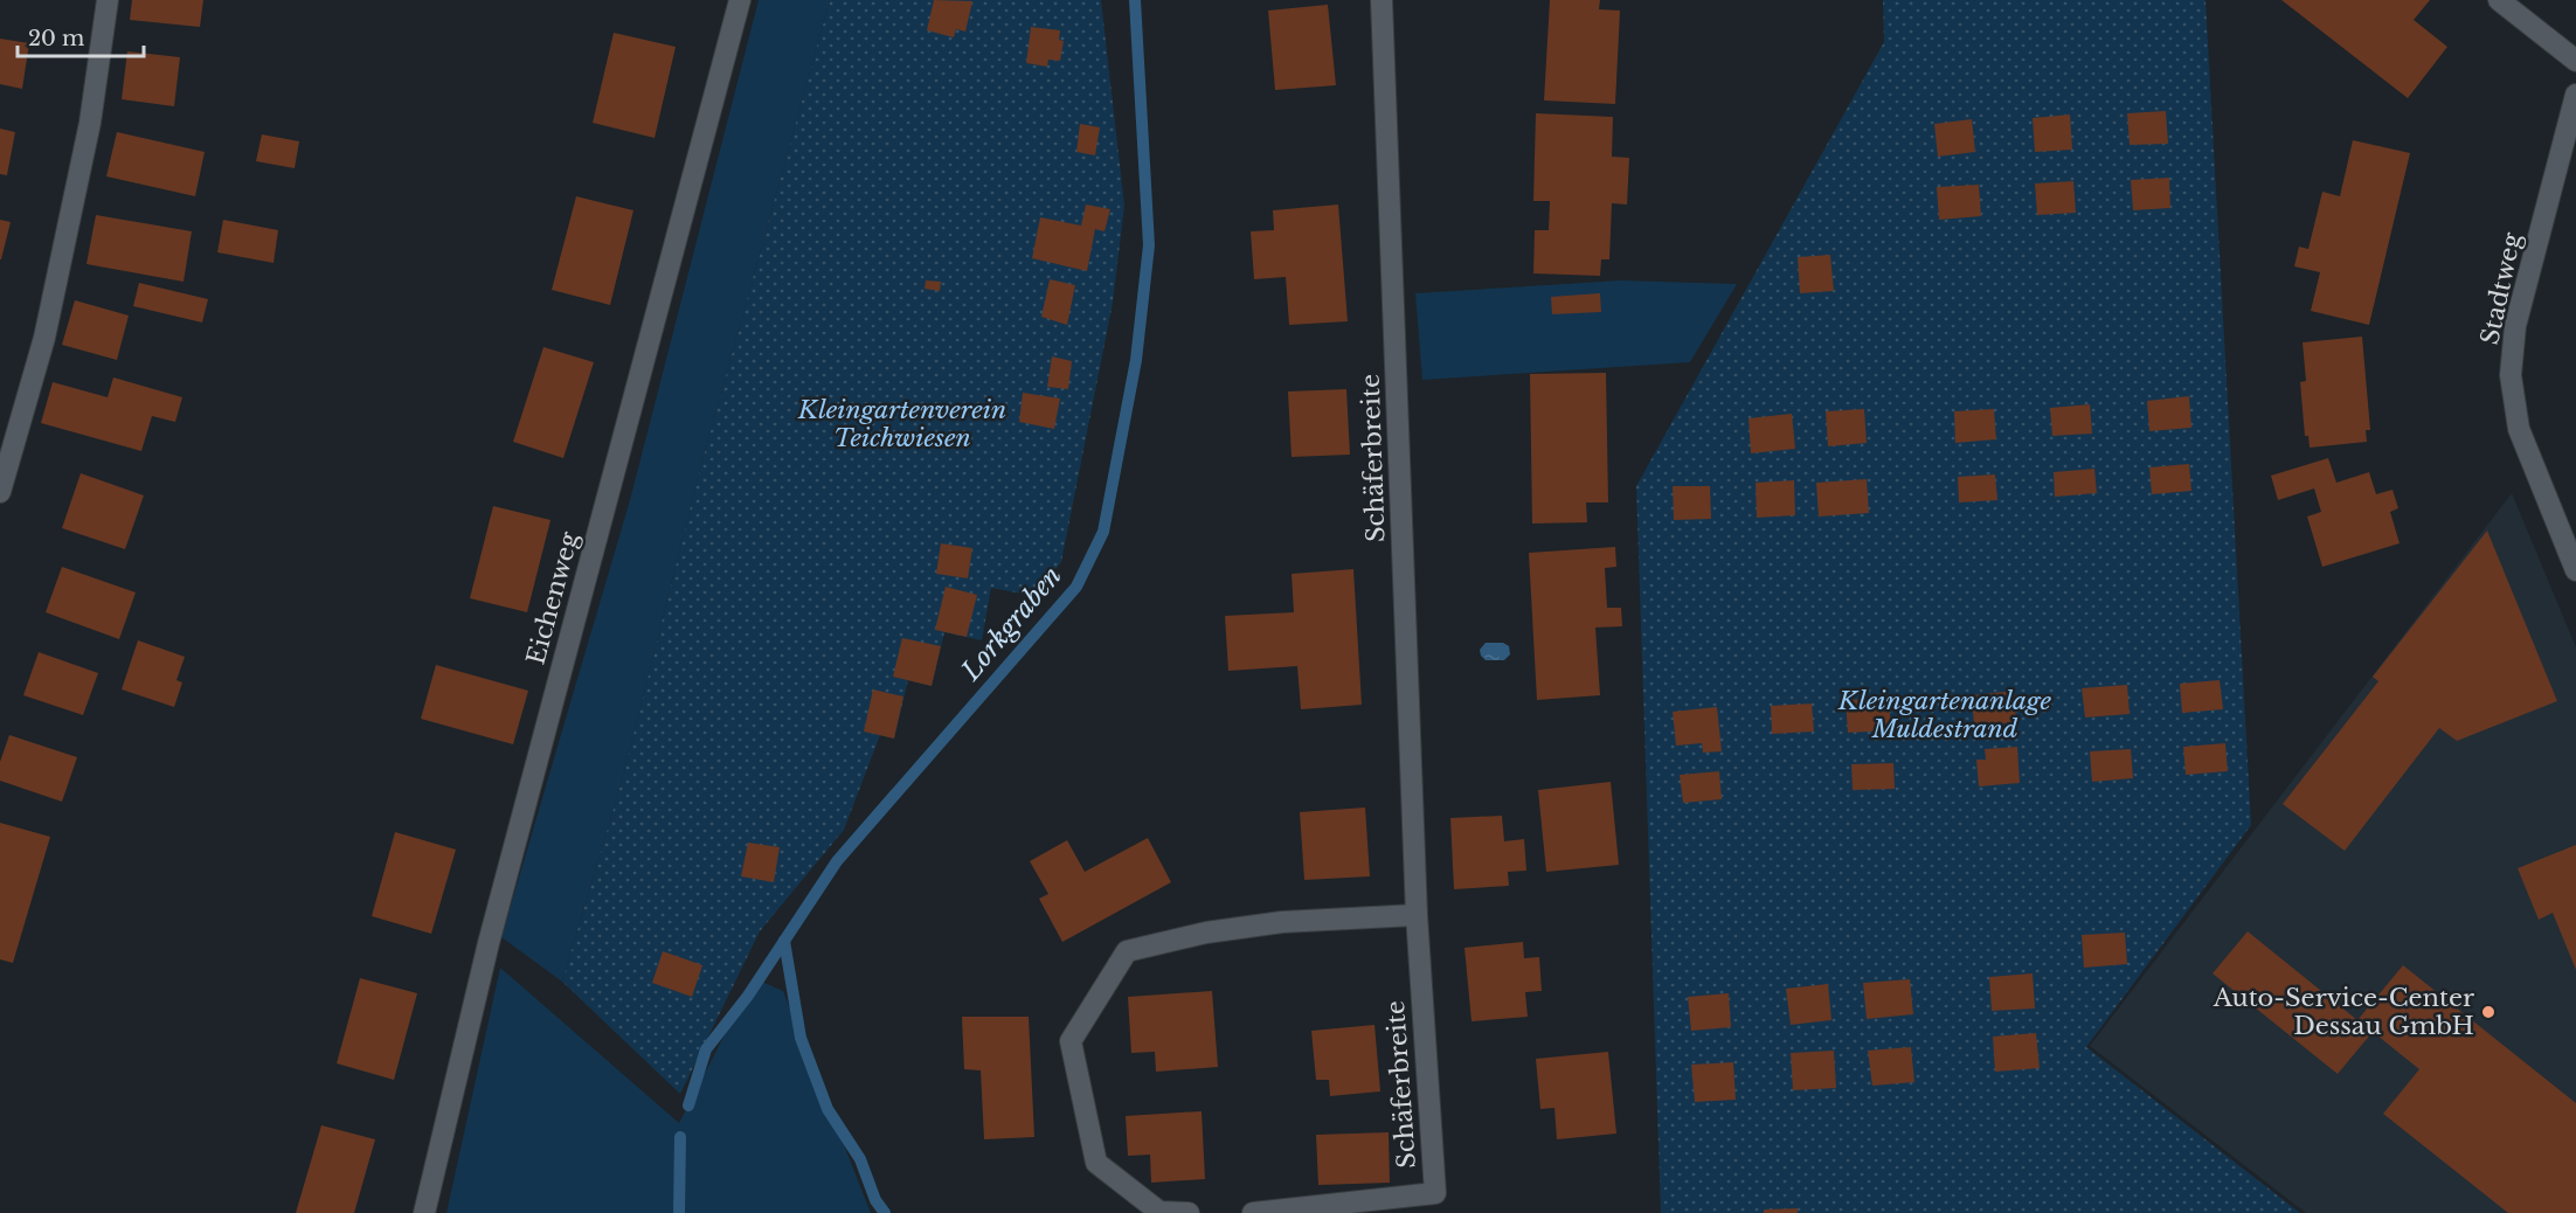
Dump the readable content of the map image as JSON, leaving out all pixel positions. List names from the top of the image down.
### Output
{
  "streets": {
    "street": ["Stadtweg", "Schäferbreite", "Eichenweg"]
  },
  "water": ["Lorkgraben"],
  "parks": ["Kleingartenverein Teichwiesen", "Kleingartenanlage Muldestrand"],
  "places": ["Auto-Service-Center Dessau GmbH"],
  "scale_bar": "20 m"
}
